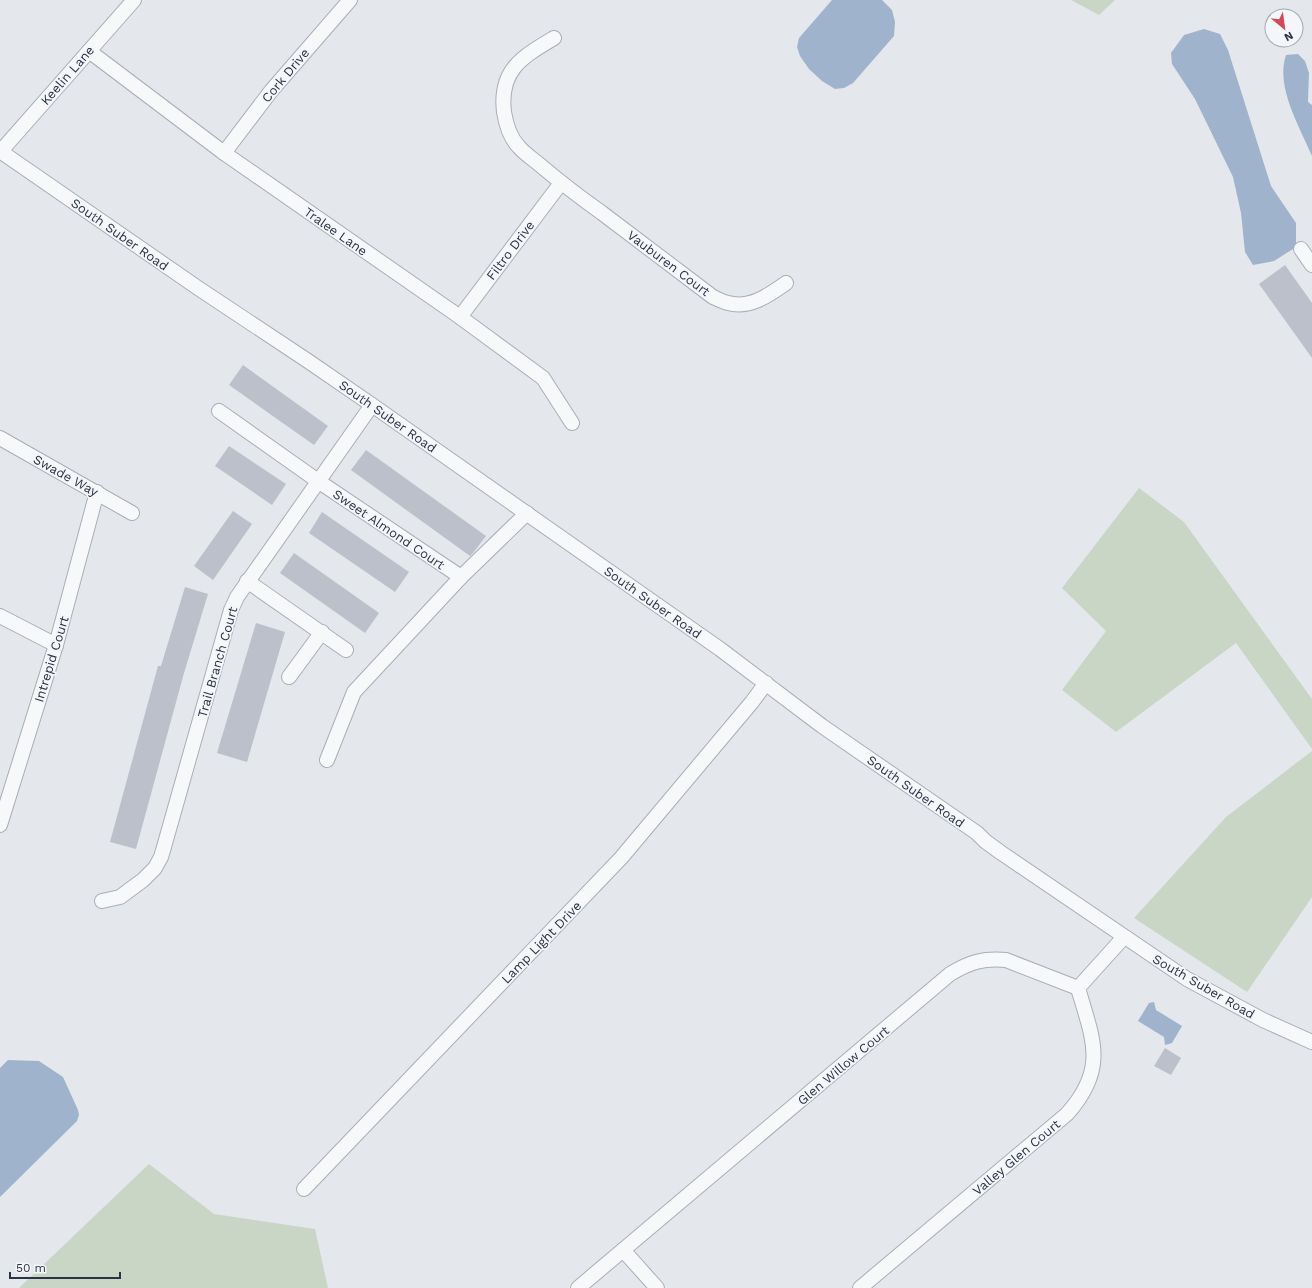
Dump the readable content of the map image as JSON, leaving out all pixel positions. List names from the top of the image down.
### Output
{
  "streets": {
    "street": [
      "Keelin Lane",
      "Cork Drive",
      "Tralee Lane",
      "South Suber Road",
      "Filtro Drive",
      "Vauburen Court",
      "Swade Way",
      "Sweet Almond Court",
      "Intrepid Court",
      "Trail Branch Court",
      "Lamp Light Drive",
      "Glen Willow Court",
      "Valley Glen Court"
    ]
  },
  "crossings": [
    ["Keelin Lane", "Tralee Lane"],
    ["Keelin Lane", "South Suber Road"],
    ["Cork Drive", "Tralee Lane"],
    ["Tralee Lane", "Filtro Drive"],
    ["South Suber Road", "Trail Branch Court"],
    ["South Suber Road", "Lamp Light Drive"],
    ["Filtro Drive", "Vauburen Court"],
    ["Swade Way", "Intrepid Court"],
    ["Sweet Almond Court", "Trail Branch Court"],
    ["Glen Willow Court", "Valley Glen Court"]
  ],
  "scale_bar": "50 m",
  "north": "bottom right"
}
